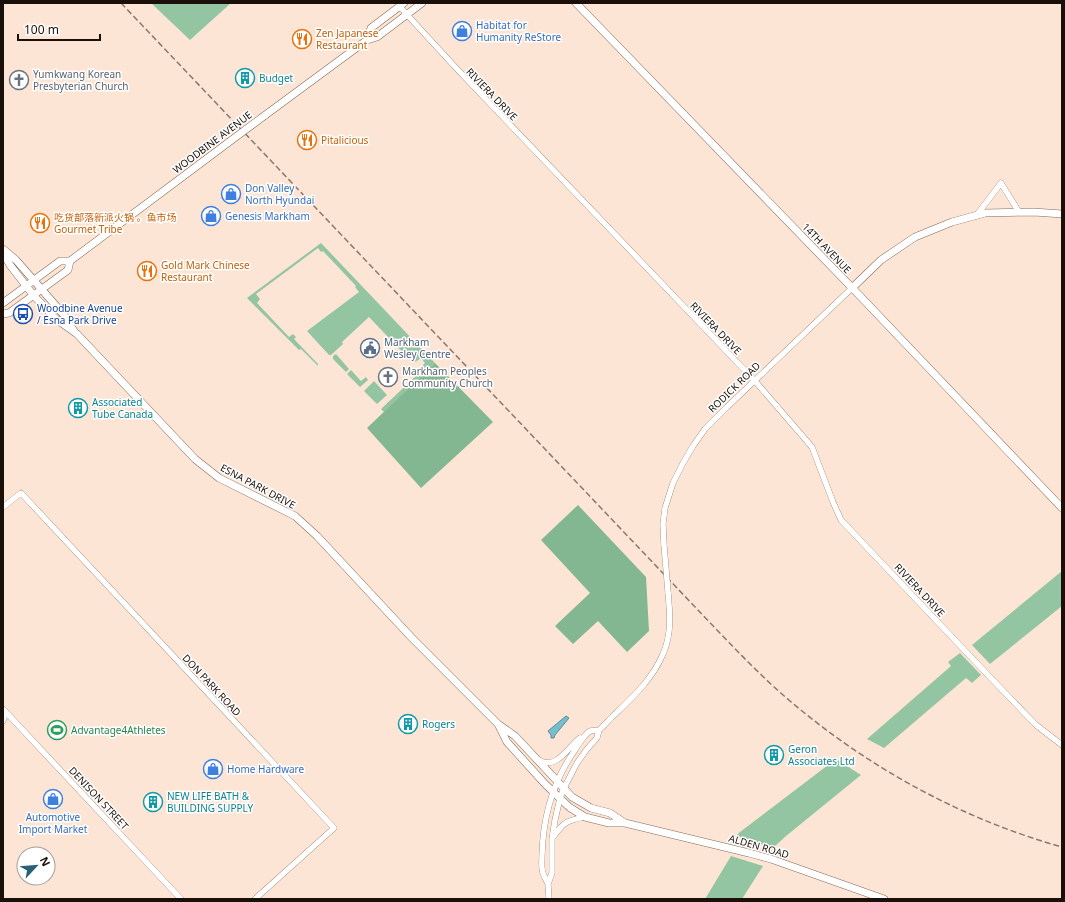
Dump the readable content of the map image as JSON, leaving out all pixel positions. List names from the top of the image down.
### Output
{
  "streets": {
    "main road": [
      "WOODBINE AVENUE",
      "14TH AVENUE",
      "RODICK ROAD",
      "ESNA PARK DRIVE",
      "ALDEN ROAD"
    ],
    "street": ["RIVIERA DRIVE", "DON PARK ROAD", "DENISON STREET"]
  },
  "crossings": [
    ["RIVIERA DRIVE", "WOODBINE AVENUE"],
    ["RIVIERA DRIVE", "RODICK ROAD"],
    ["WOODBINE AVENUE", "ESNA PARK DRIVE"],
    ["14TH AVENUE", "RODICK ROAD"],
    ["RODICK ROAD", "ESNA PARK DRIVE"],
    ["RODICK ROAD", "ALDEN ROAD"],
    ["ESNA PARK DRIVE", "ALDEN ROAD"]
  ],
  "places": {
    "shop": [
      "Habitat for Humanity ReStore",
      "Don Valley North Hyundai",
      "Genesis Markham",
      "Home Hardware",
      "Automotive Import Market"
    ],
    "restaurant": [
      "Zen Japanese Restaurant",
      "Pitalicious",
      "吃货部落新派火锅 。鱼市场 Gourmet Tribe",
      "Gold Mark Chinese Restaurant"
    ],
    "building": [
      "Budget",
      "Associated Tube Canada",
      "Rogers",
      "Geron Associates Ltd",
      "NEW LIFE BATH & BUILDING SUPPLY"
    ],
    "church": ["Yumkwang Korean Presbyterian Church", "Markham Peoples Community Church"],
    "bus stop": ["Woodbine Avenue / Esna Park Drive"],
    "public building": ["Markham Wesley Centre"],
    "sports": ["Advantage4Athletes"]
  },
  "scale_bar": "100 m",
  "north": "top right"
}
